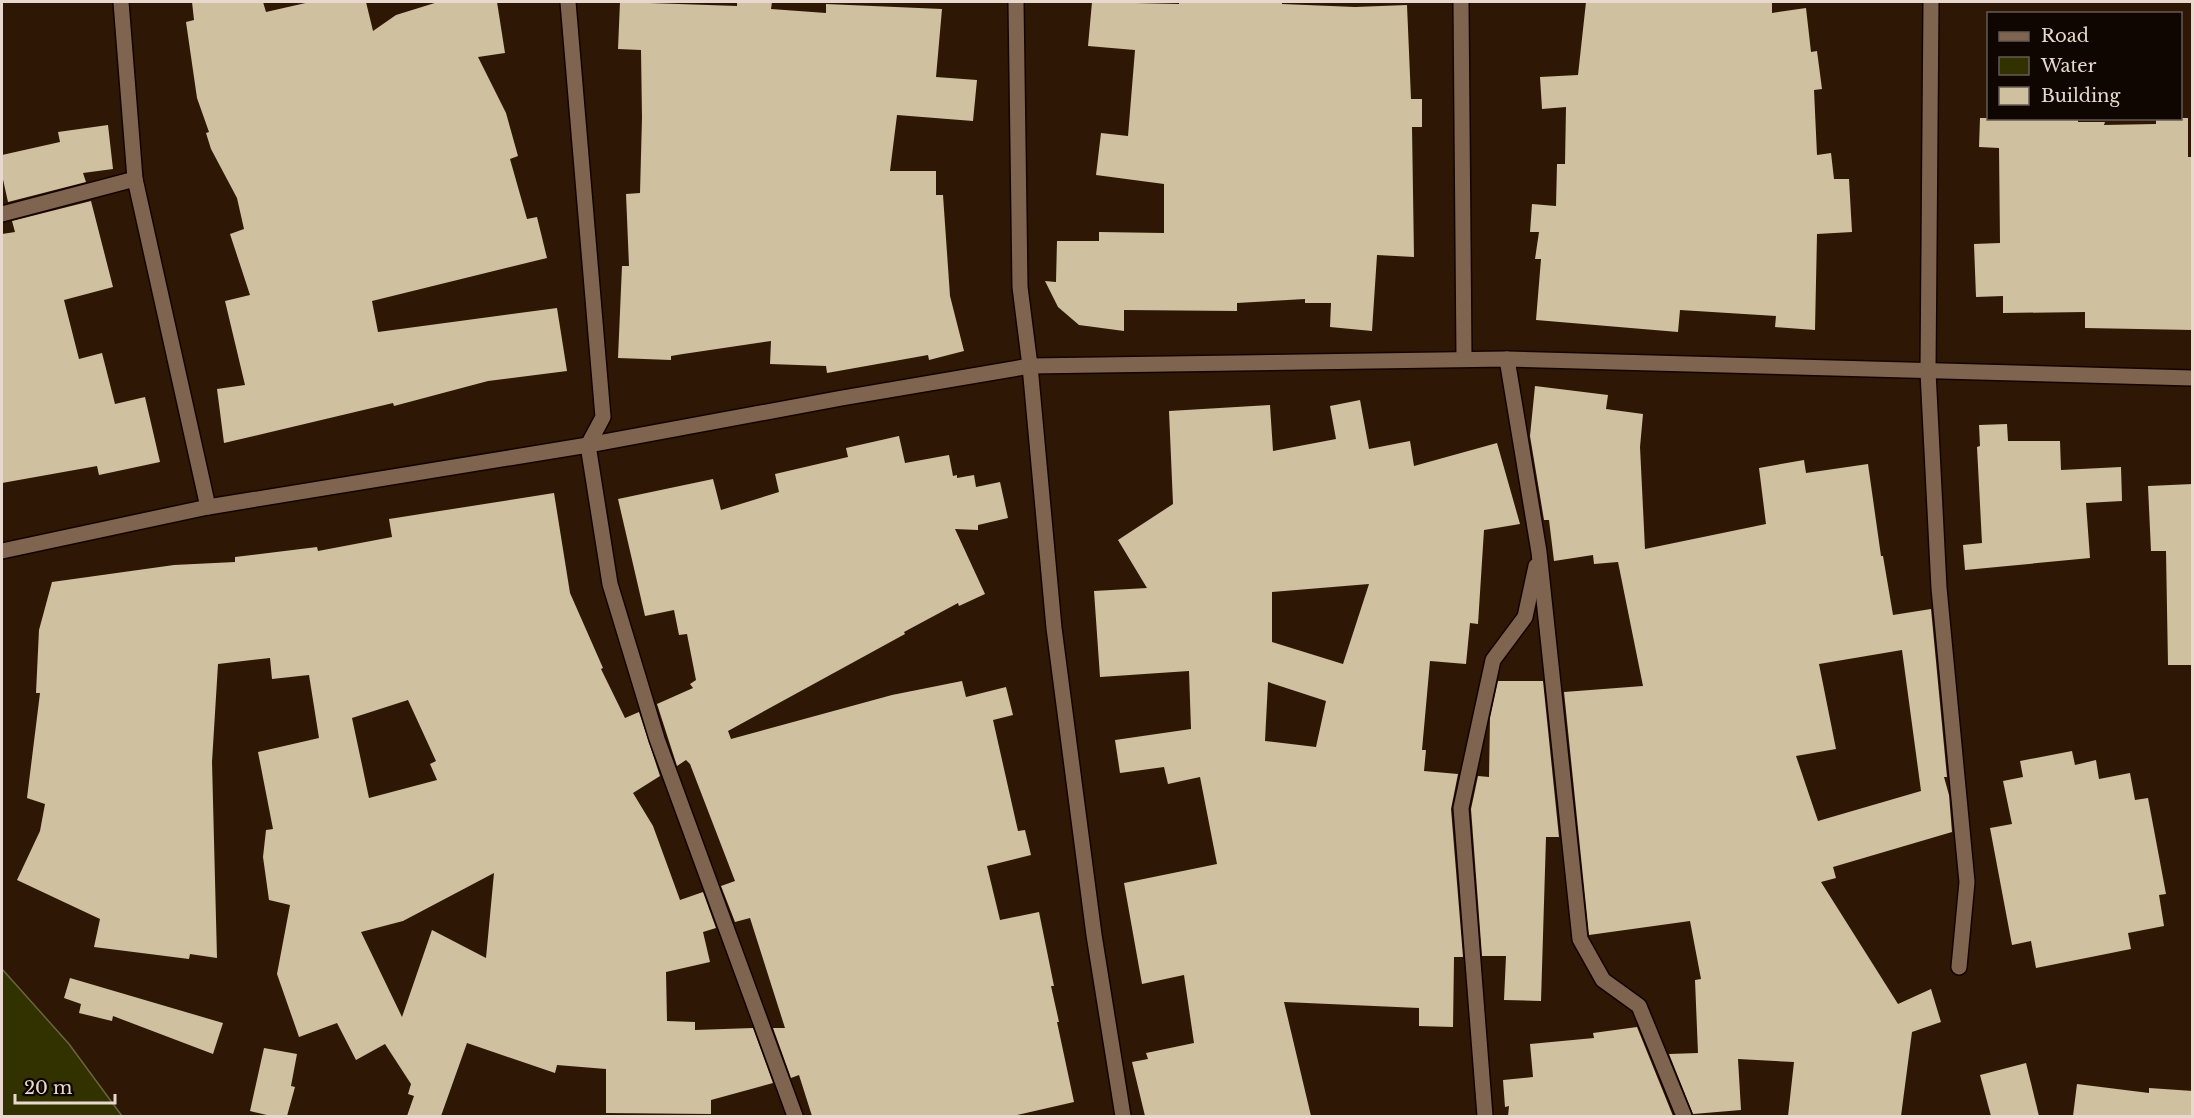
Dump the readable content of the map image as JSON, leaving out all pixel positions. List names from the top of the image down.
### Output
{
  "legend": ["Road", "Water", "Building"],
  "scale_bar": "20 m"
}
